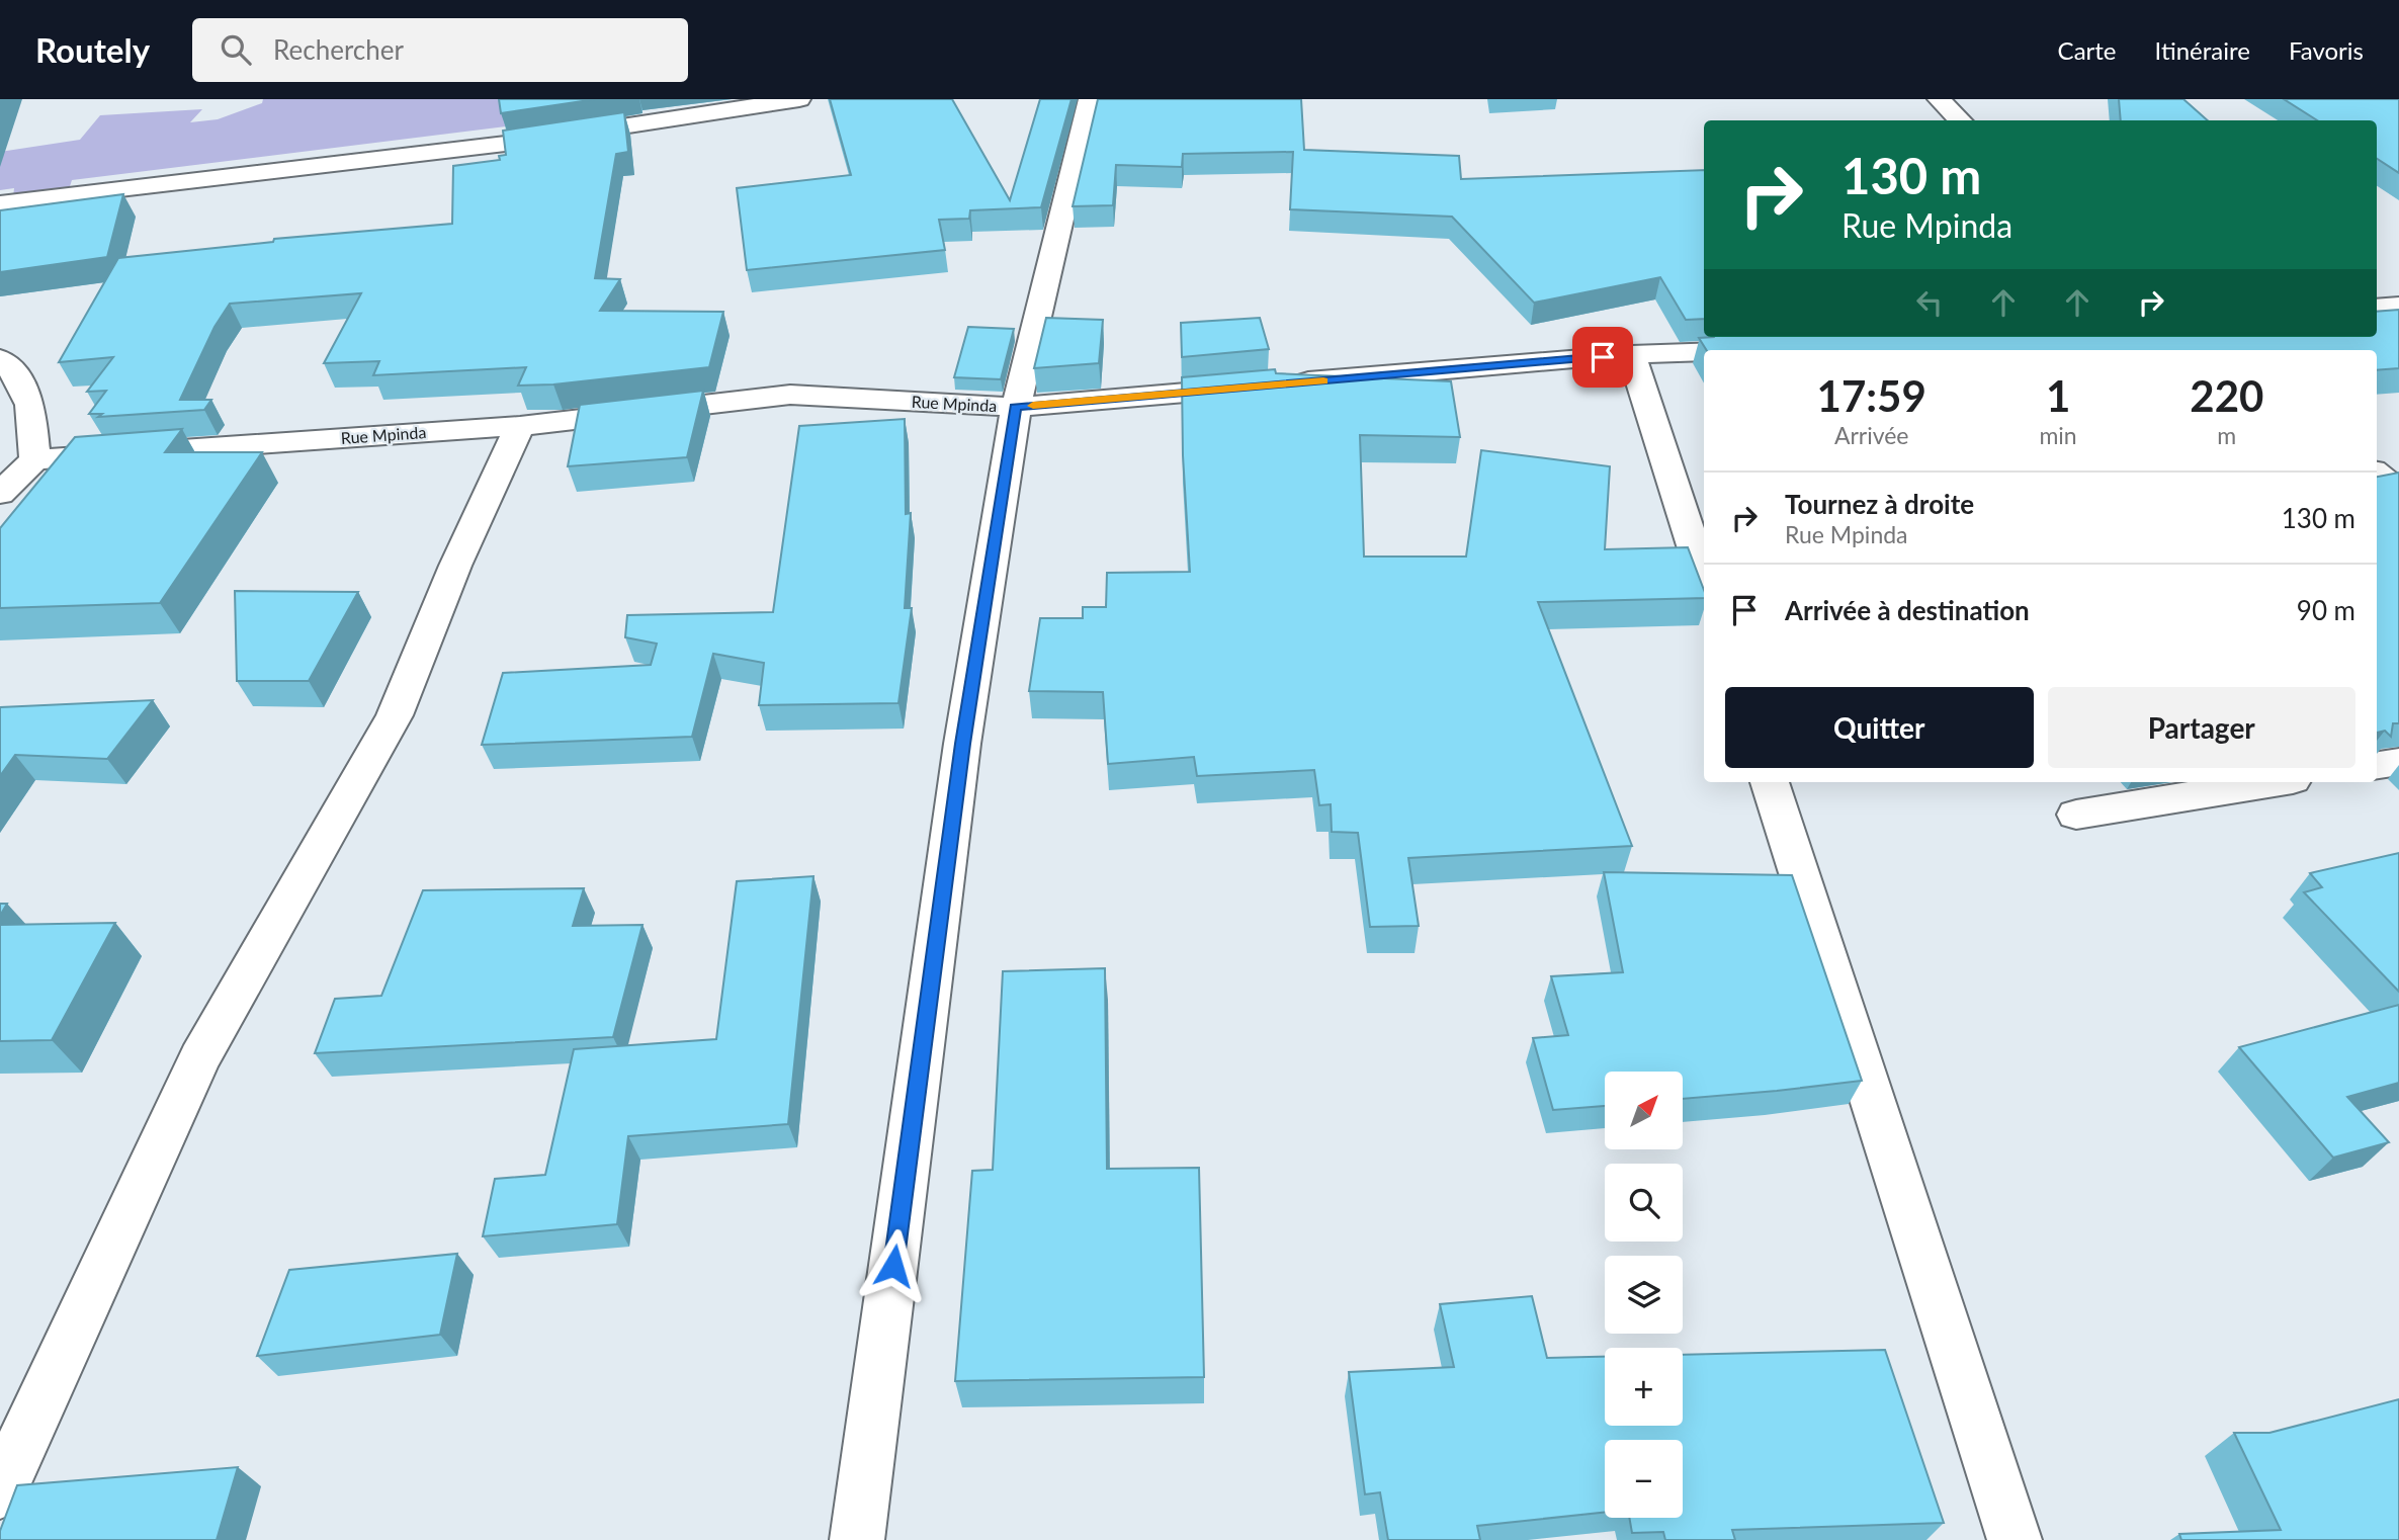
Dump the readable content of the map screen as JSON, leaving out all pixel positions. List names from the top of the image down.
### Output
{
  "streets": {
    "street": ["Rue Mpinda"]
  },
  "north": "top right",
  "page": {
    "header": "Routely",
    "search": "Rechercher",
    "nav": ["Carte", "Itinéraire", "Favoris"],
    "turn": ["130 m", "Rue Mpinda"],
    "eta": [
      "17:59",
      "Arrivée",
      "1",
      "min",
      "220",
      "m"
    ],
    "list": [
      {
        "name": "Tournez à droite",
        "note": "Rue Mpinda",
        "value": "130 m"
      },
      {
        "name": "Arrivée à destination",
        "value": "90 m"
      }
    ],
    "buttons": ["Quitter", "Partager"],
    "map_buttons": ["+", "−"]
  }
}
